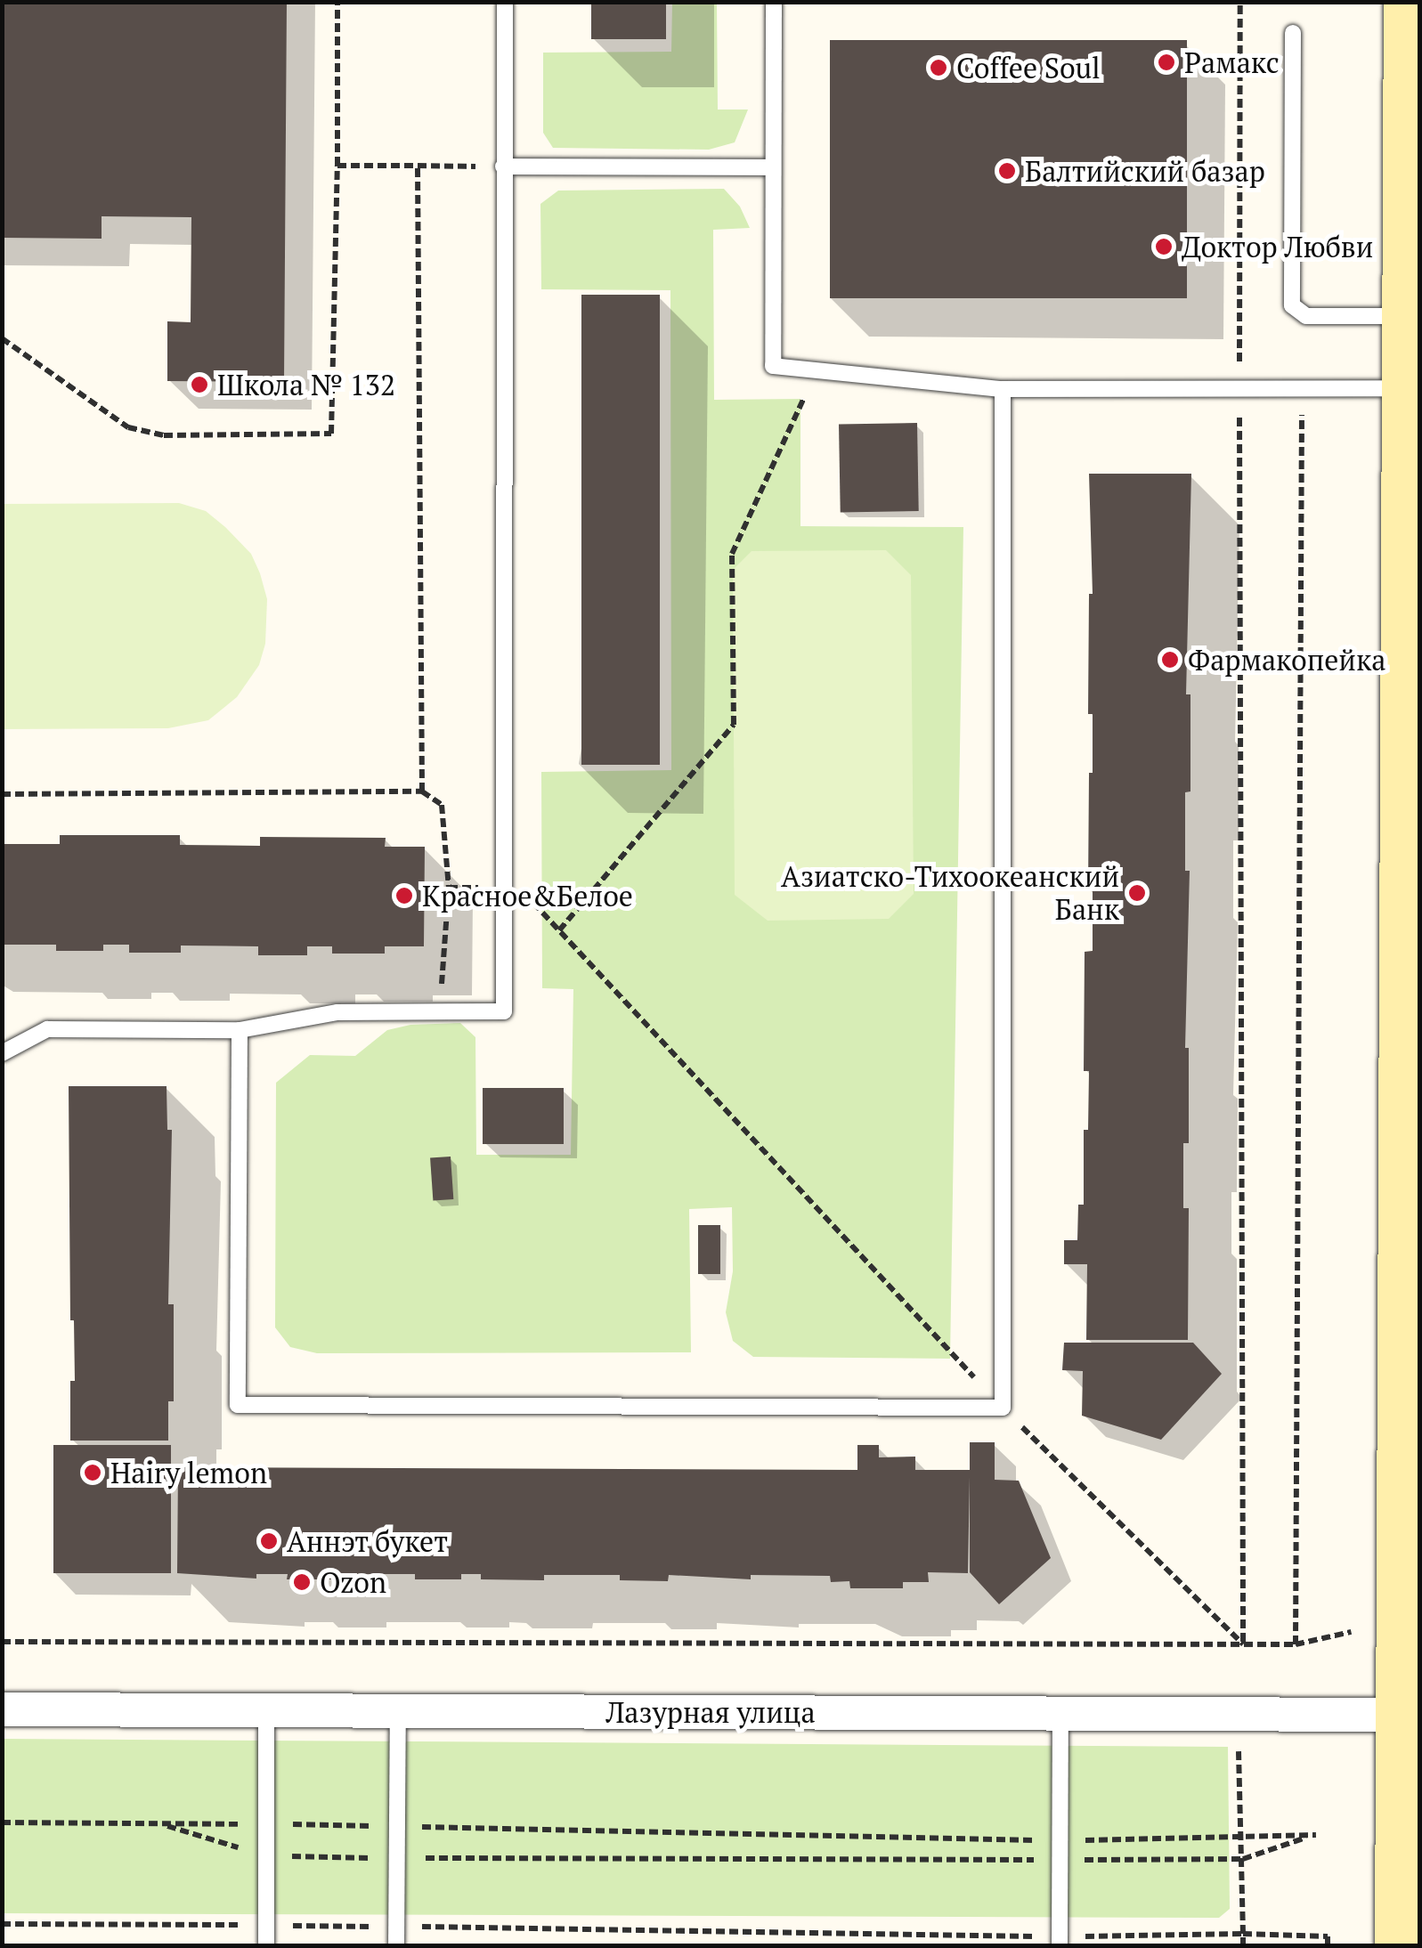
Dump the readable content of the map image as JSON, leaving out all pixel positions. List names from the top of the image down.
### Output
{
  "streets": {
    "street": ["Лазурная улица"]
  },
  "places": [
    "Рамакс",
    "Coffee Soul",
    "Балтийский базар",
    "Доктор Любви",
    "Школа № 132",
    "Фармакопейка",
    "Азиатско-Тихоокеанский Банк",
    "Красное&Белое",
    "Hairy lemon",
    "Аннэт букет",
    "Ozon"
  ]
}
